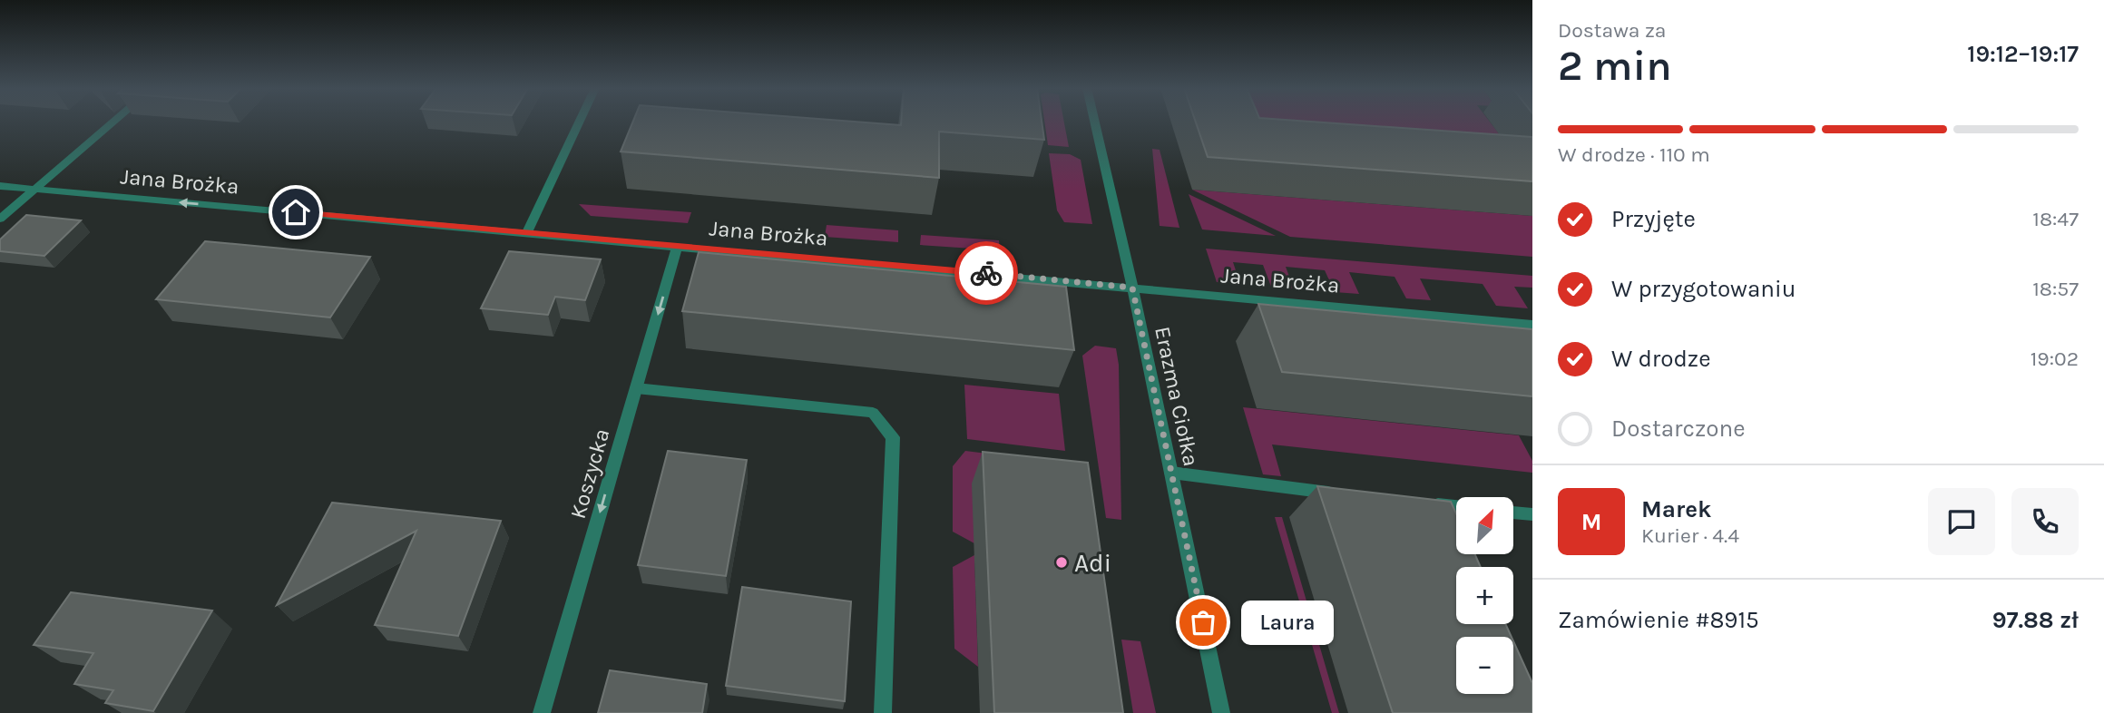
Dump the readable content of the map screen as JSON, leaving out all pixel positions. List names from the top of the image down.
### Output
{
  "streets": {
    "street": ["Jana Brożka", "Erazma Ciołka", "Koszycka"]
  },
  "crossings": [
    ["Jana Brożka", "Erazma Ciołka"],
    ["Jana Brożka", "Koszycka"]
  ],
  "one_way": ["Koszycka"],
  "places": ["Adi", "Laura"],
  "north": "top right",
  "page": {
    "heading": ["2 min", "Dostawa za", "19:12–19:17"],
    "panel": [
      "Marek",
      "Kurier · 4.4",
      "Zamówienie #8915",
      "97.88 zł"
    ],
    "bar": "W drodze · 110 m",
    "list": [
      ["Przyjęte", "18:47"],
      ["W przygotowaniu", "18:57"],
      ["W drodze", "19:02"],
      "Dostarczone"
    ],
    "round": "M",
    "map_buttons": ["+", "−"],
    "bubble": "Laura"
  }
}
